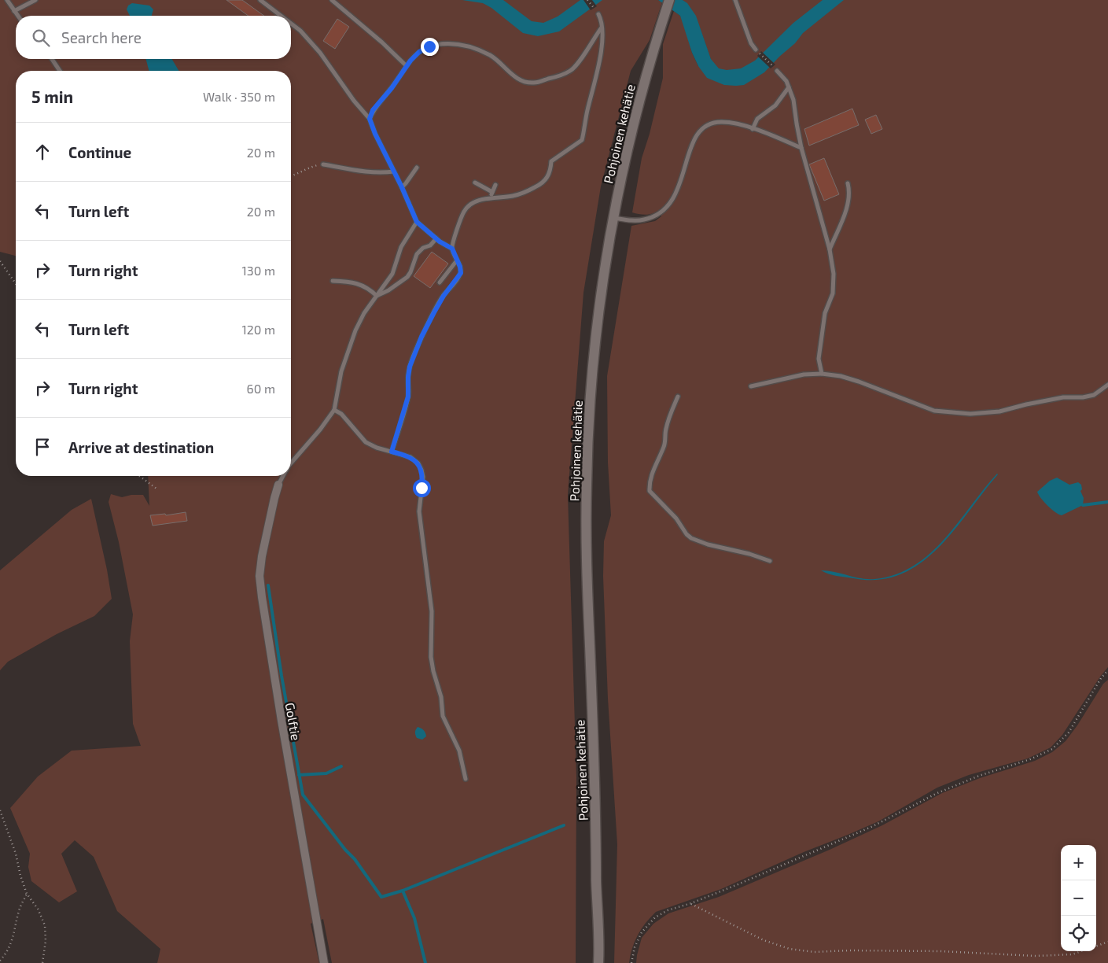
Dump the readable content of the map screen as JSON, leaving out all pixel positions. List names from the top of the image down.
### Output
{
  "streets": {
    "main road": ["Pohjoinen kehätie"],
    "street": ["Golftie"]
  },
  "page": {
    "search": "Search here",
    "heading": ["5 min", "Walk · 350 m"],
    "list": [
      ["Continue", "20 m"],
      ["Turn left", "20 m"],
      ["Turn right", "130 m"],
      ["Turn left", "120 m"],
      ["Turn right", "60 m"],
      "Arrive at destination"
    ],
    "map_buttons": ["+", "−"]
  }
}
